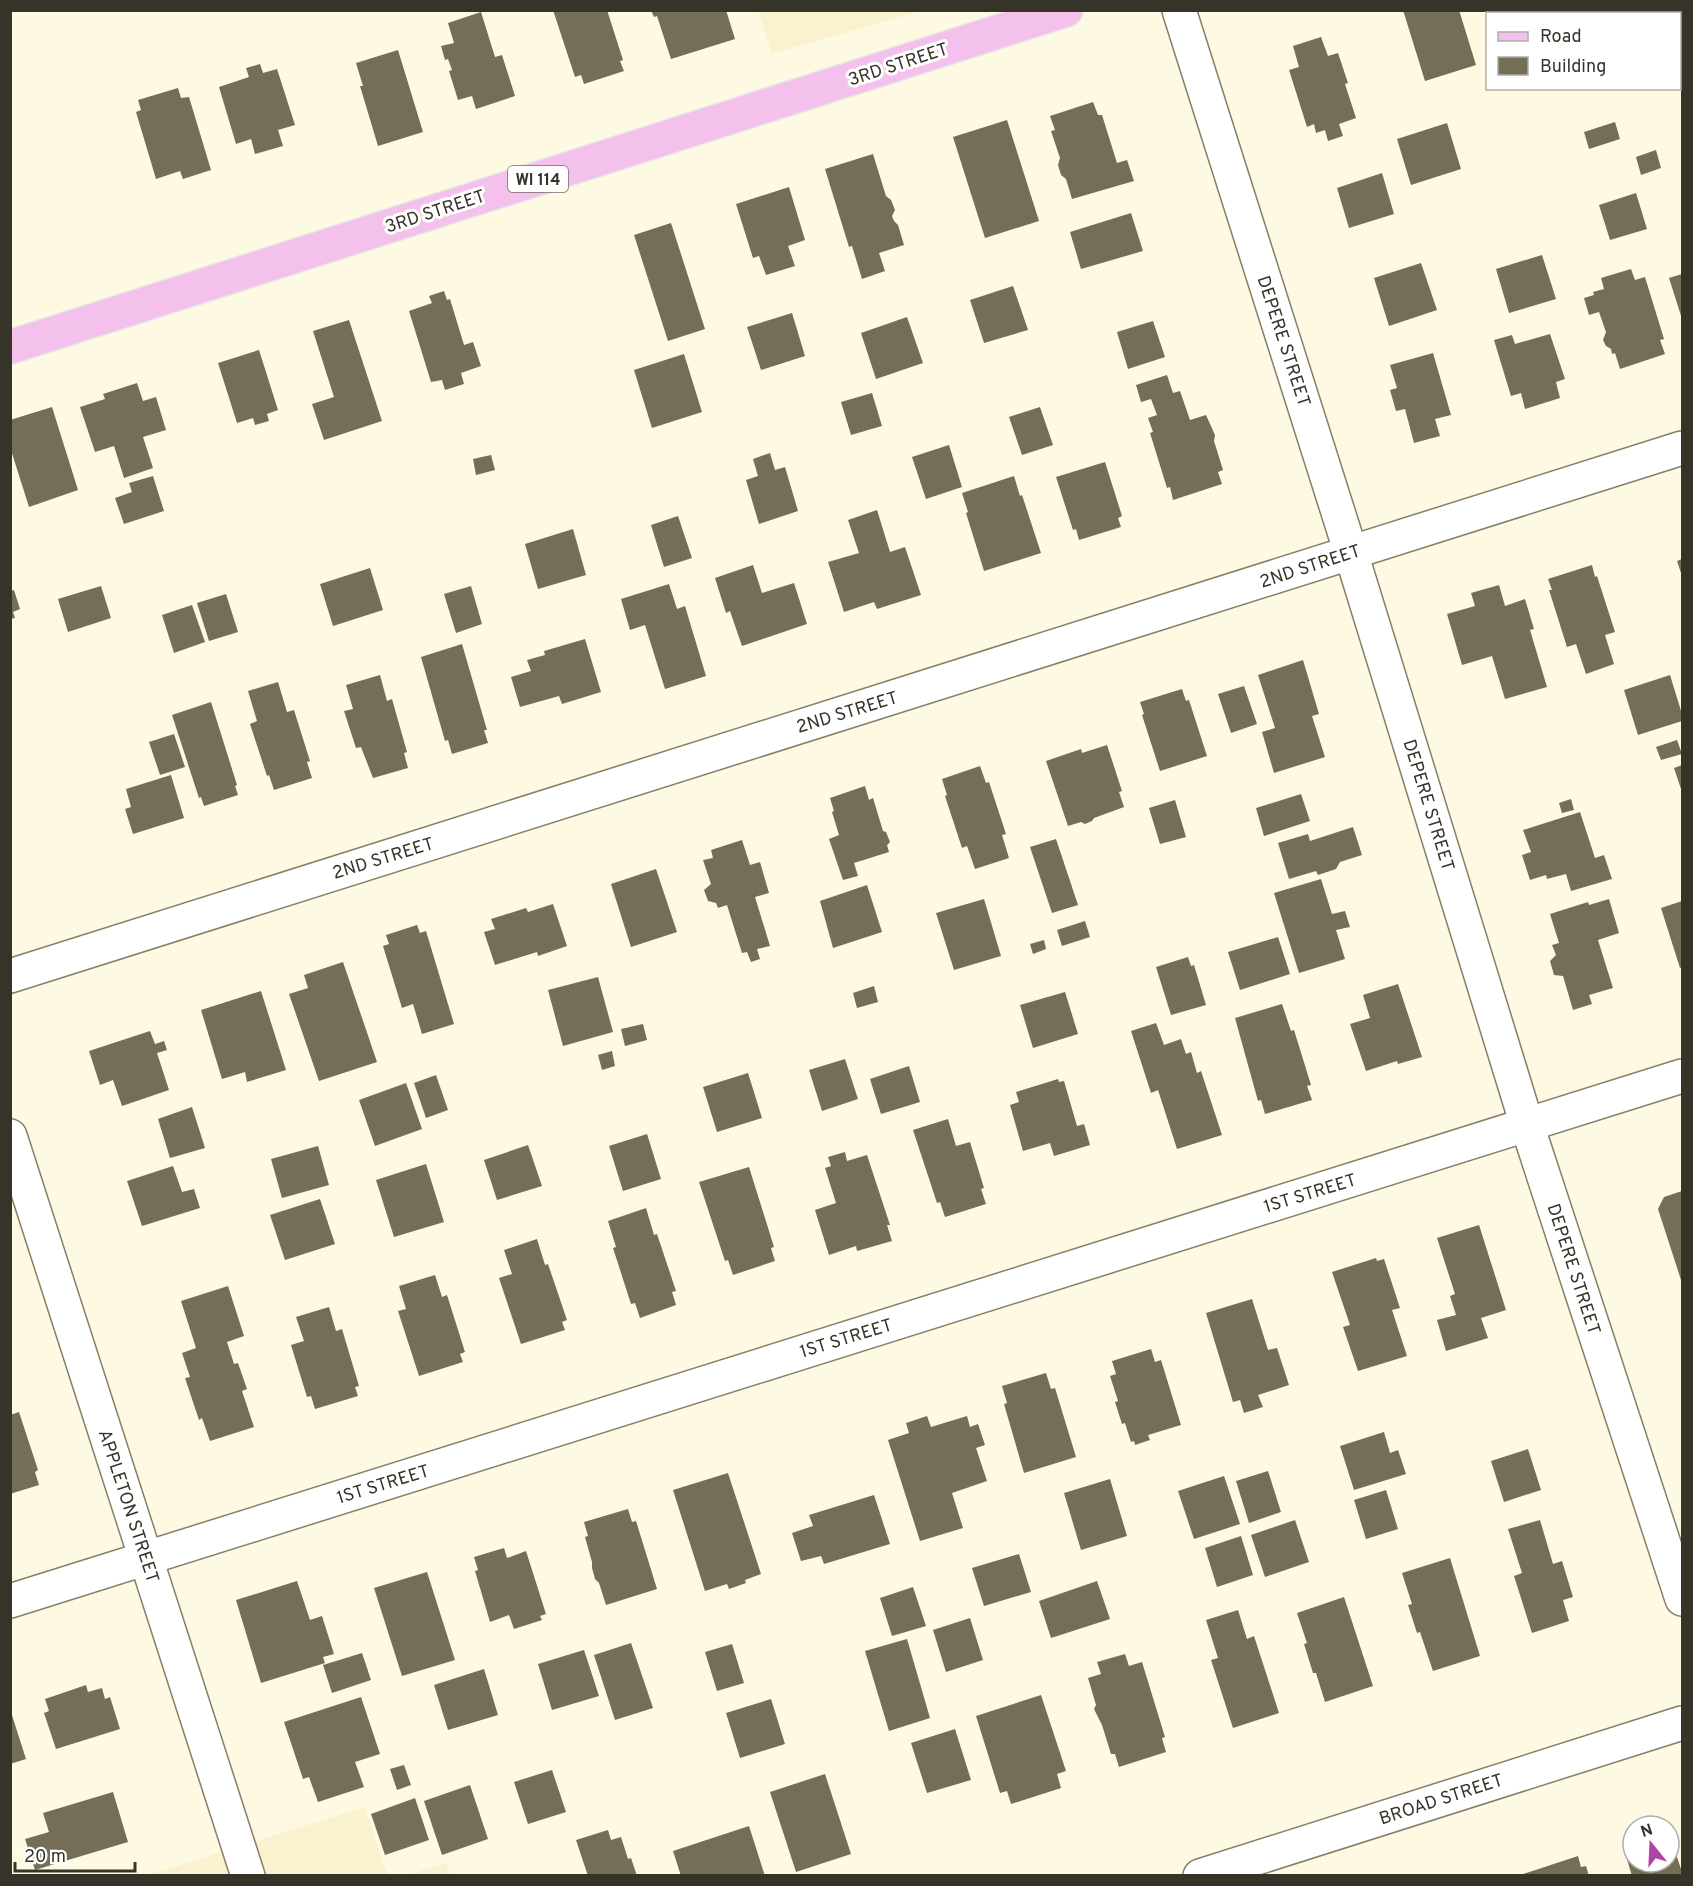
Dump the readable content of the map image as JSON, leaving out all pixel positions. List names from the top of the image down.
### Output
{
  "streets": {
    "main road": ["3RD STREET", "WI 114"],
    "street": [
      "DEPERE STREET",
      "2ND STREET",
      "1ST STREET",
      "APPLETON STREET",
      "BROAD STREET"
    ]
  },
  "crossings": [
    ["DEPERE STREET", "2ND STREET"],
    ["DEPERE STREET", "1ST STREET"],
    ["1ST STREET", "APPLETON STREET"]
  ],
  "legend": ["Road", "Building"],
  "scale_bar": "20 m",
  "north": "top"
}
